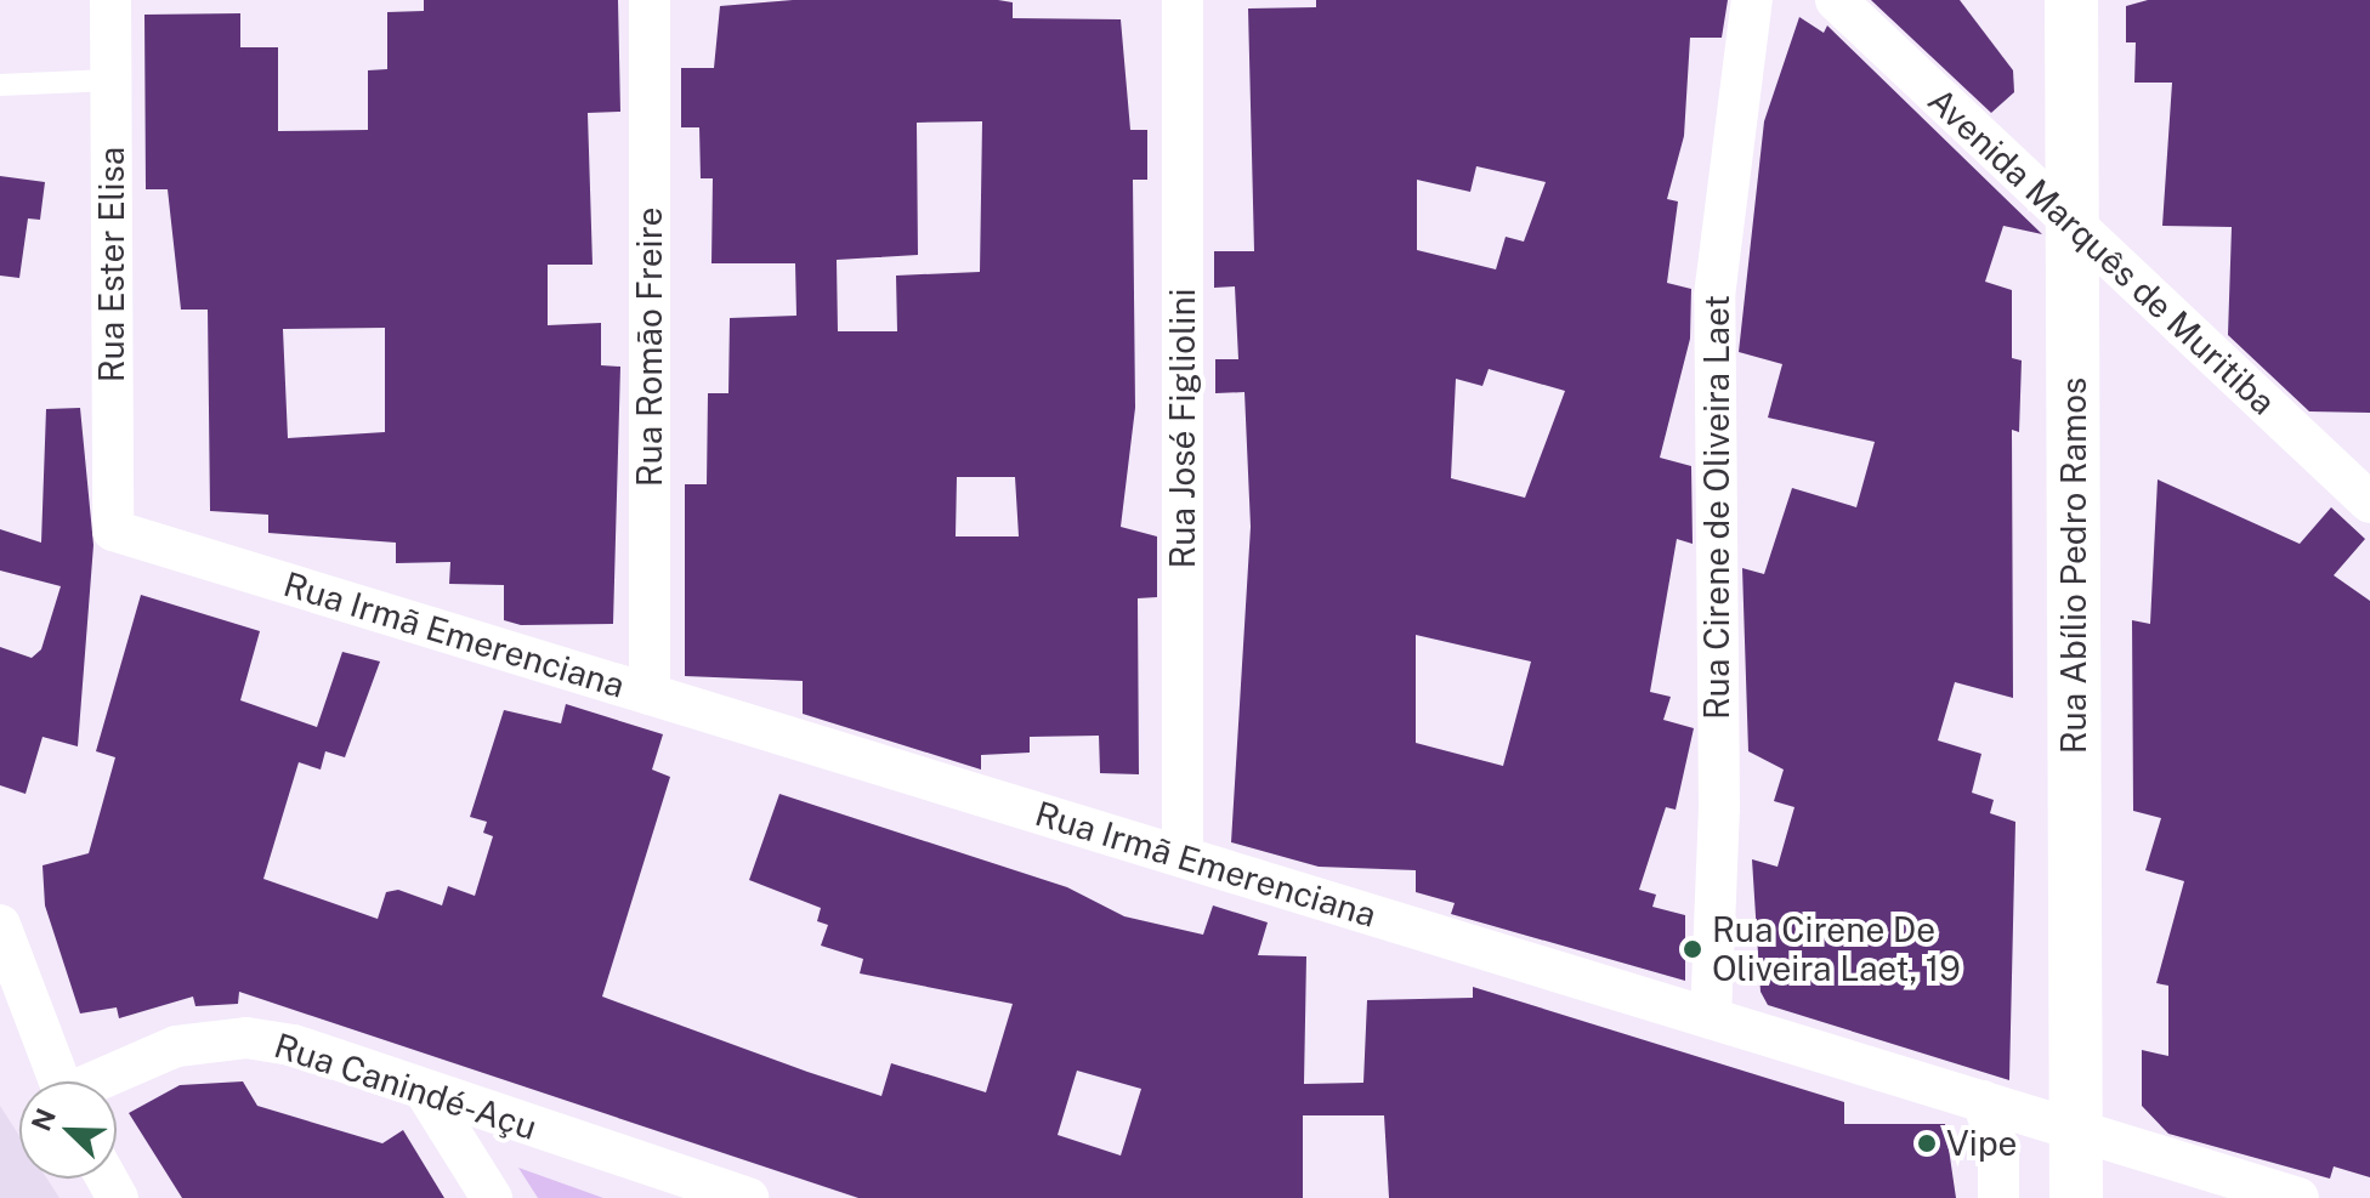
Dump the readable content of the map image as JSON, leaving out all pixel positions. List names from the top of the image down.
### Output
{
  "streets": {
    "main road": ["Rua Abílio Pedro Ramos"],
    "street": [
      "Avenida Marquês de Muritiba",
      "Rua Ester Elisa",
      "Rua Romão Freire",
      "Rua José Figliolini",
      "Rua Cirene de Oliveira Laet",
      "Rua Irmã Emerenciana",
      "Rua Canindé-Açu"
    ]
  },
  "crossings": [
    ["Avenida Marquês de Muritiba", "Rua Abílio Pedro Ramos"],
    ["Rua Ester Elisa", "Rua Irmã Emerenciana"],
    ["Rua Romão Freire", "Rua Irmã Emerenciana"],
    ["Rua José Figliolini", "Rua Irmã Emerenciana"],
    ["Rua Cirene de Oliveira Laet", "Rua Irmã Emerenciana"],
    ["Rua Abílio Pedro Ramos", "Rua Irmã Emerenciana"]
  ],
  "places": ["Rua Cirene De Oliveira Laet, 19", "Vipe"],
  "north": "top left"
}
